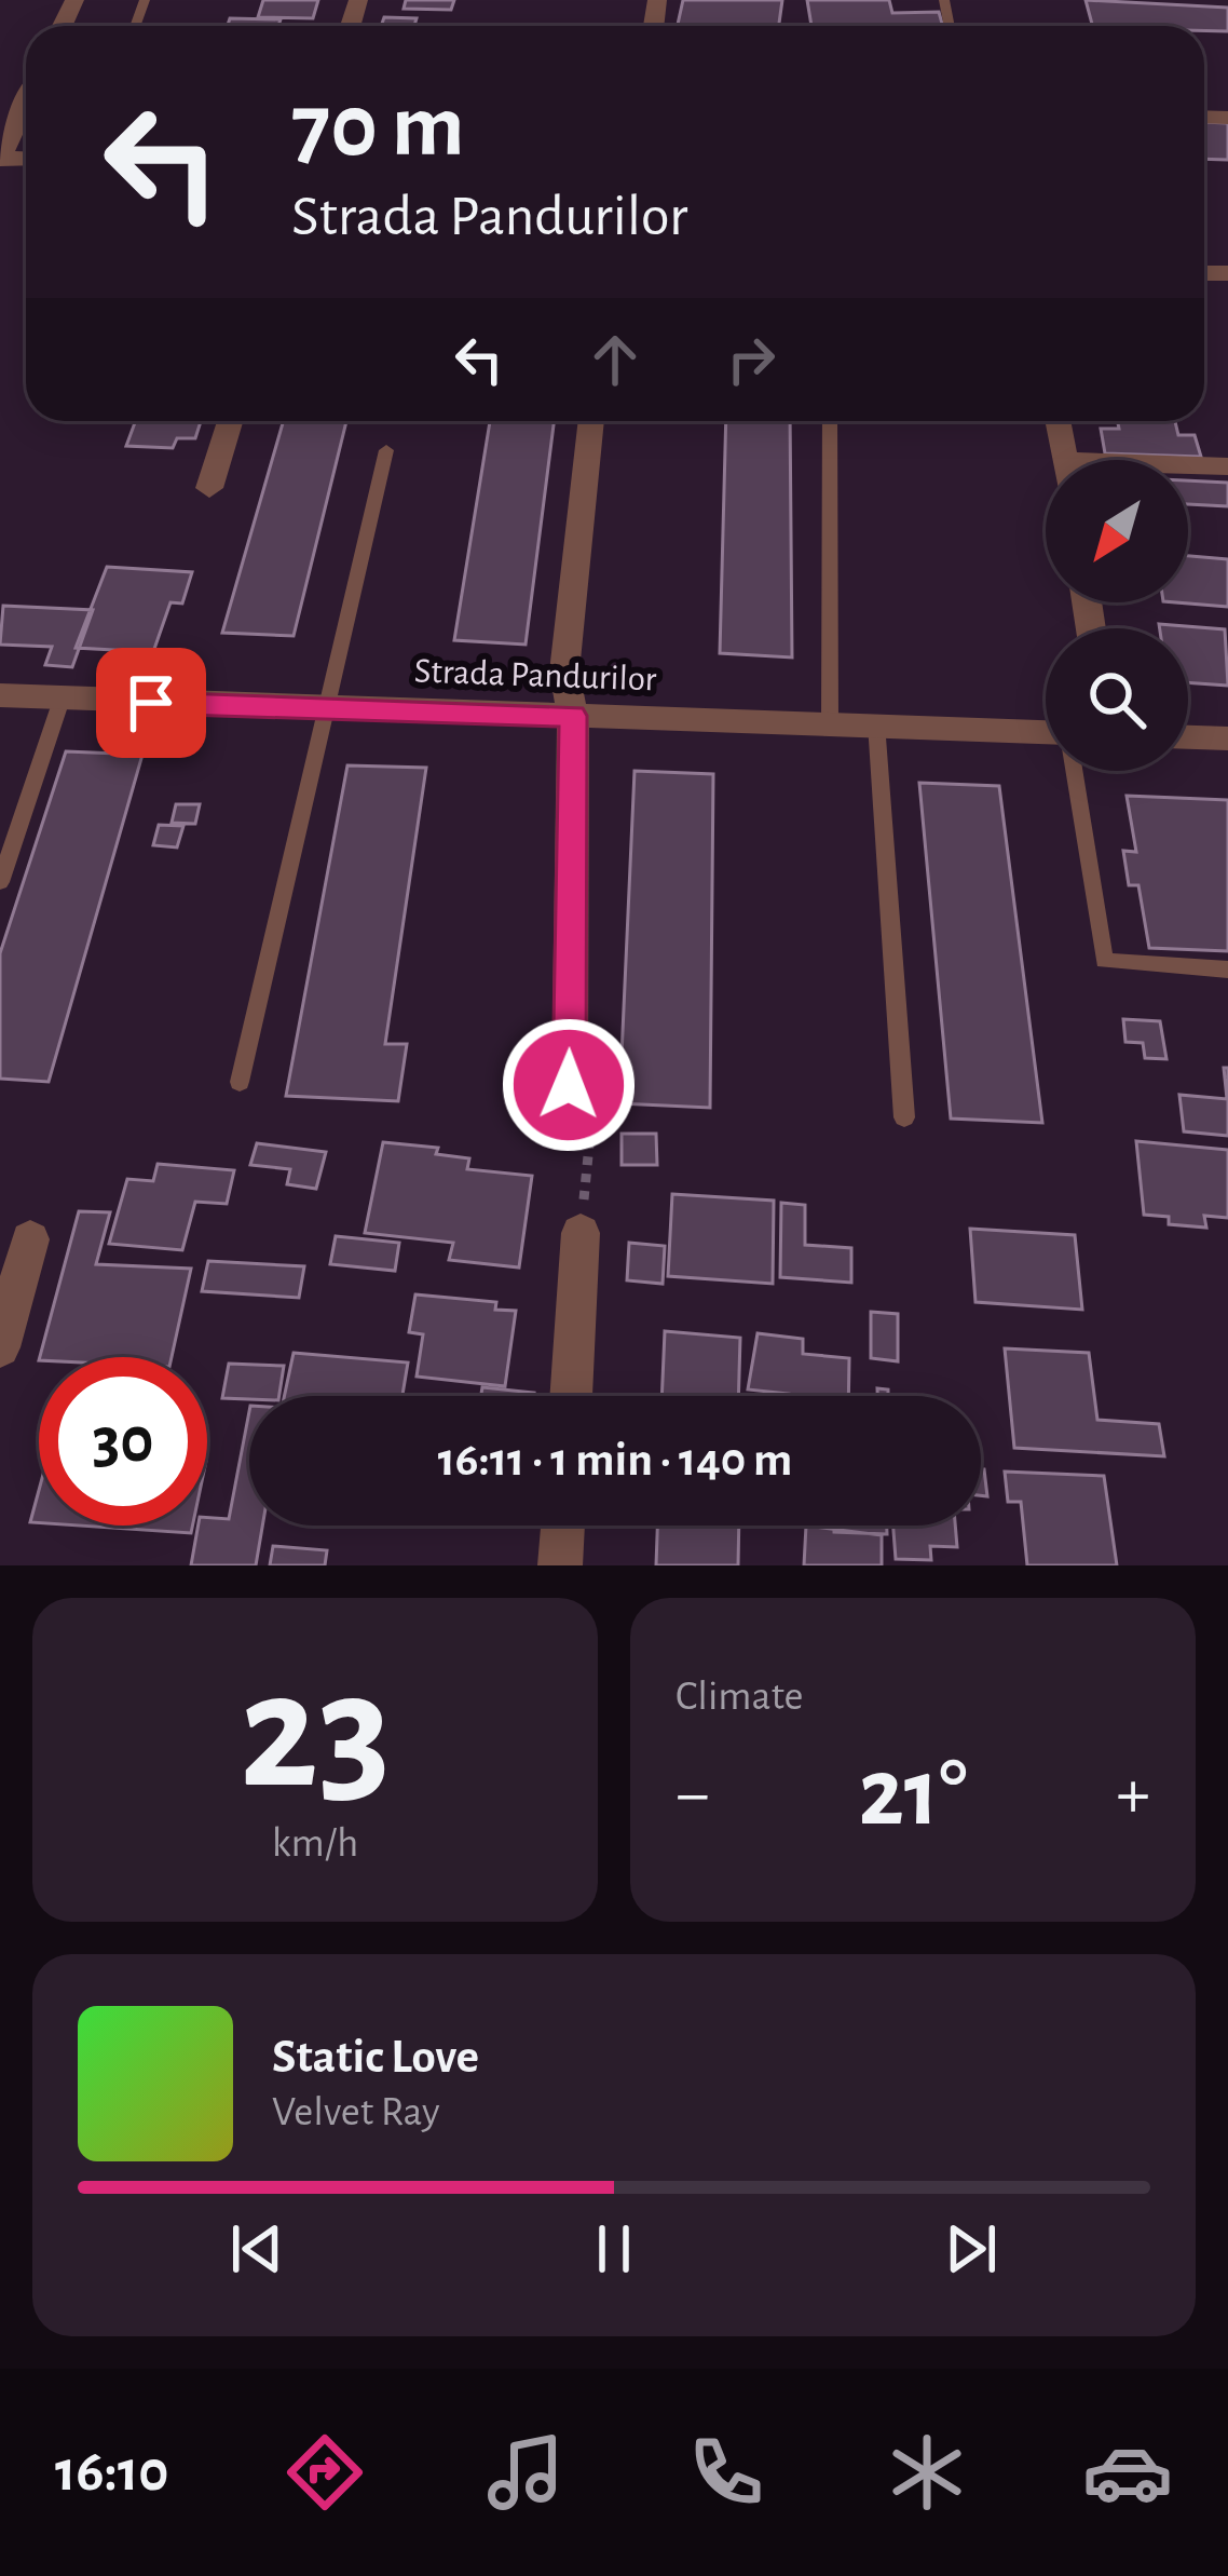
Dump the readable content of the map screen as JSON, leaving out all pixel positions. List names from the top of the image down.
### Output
{
  "streets": {
    "street": ["Strada Pandurilor"]
  },
  "north": "bottom left",
  "page": {
    "turn": ["70 m", "Strada Pandurilor"],
    "limit": "30",
    "trip": "16:11 · 1 min · 140 m",
    "tile": [
      ["23", "km/h"],
      "Climate"
    ],
    "heat": ["−", "21°", "+"],
    "song": ["Static Love", "Velvet Ray"],
    "tabs": "16:10"
  }
}
